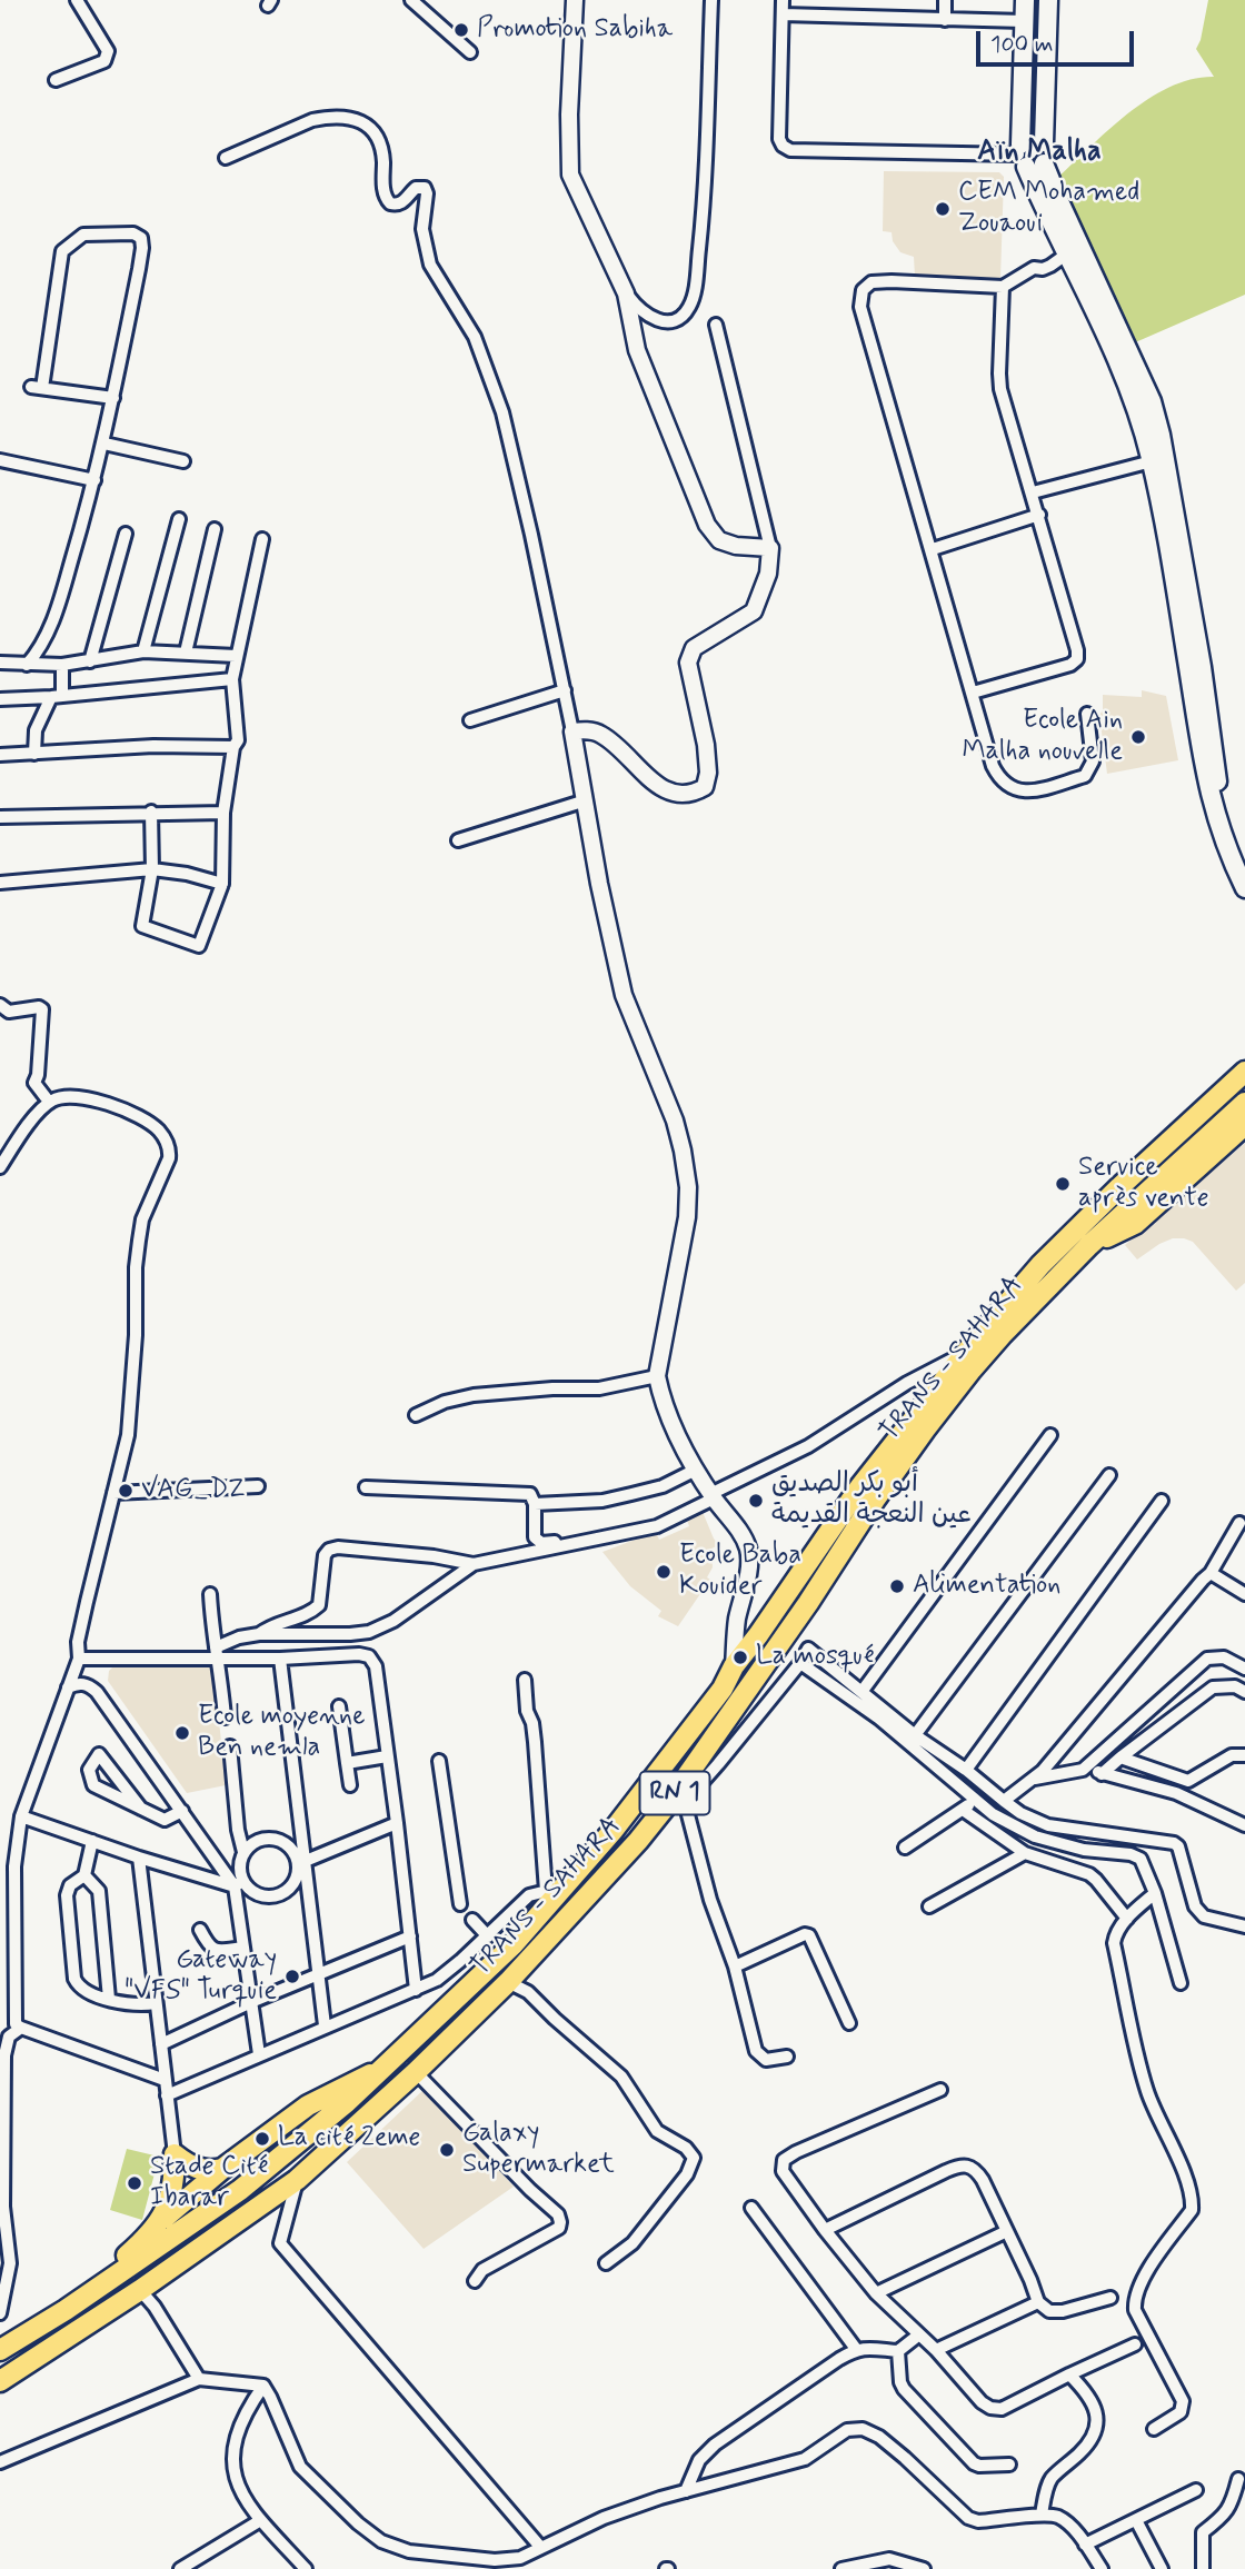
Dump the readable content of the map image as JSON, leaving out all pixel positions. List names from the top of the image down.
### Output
{
  "streets": {
    "highway": ["TRANS - SAHARA", "RN 1"]
  },
  "districts": ["Aïn Malha"],
  "places": [
    "Promotion Sabiha",
    "CEM Mohamed Zouaoui",
    "Ecole Ain Malha nouvelle",
    "Service après vente",
    "VAG_DZ",
    "أبو بكر الصديق عين النعجة القديمة",
    "Ecole Baba Kouider",
    "Alimentation",
    "La mosqué",
    "Ecole moyenne Ben nemla",
    "Gateway \"VFS\" Turquie",
    "La cité 2eme",
    "Galaxy Supermarket",
    "Stade Cité Ibarar"
  ],
  "scale_bar": "100 m"
}
